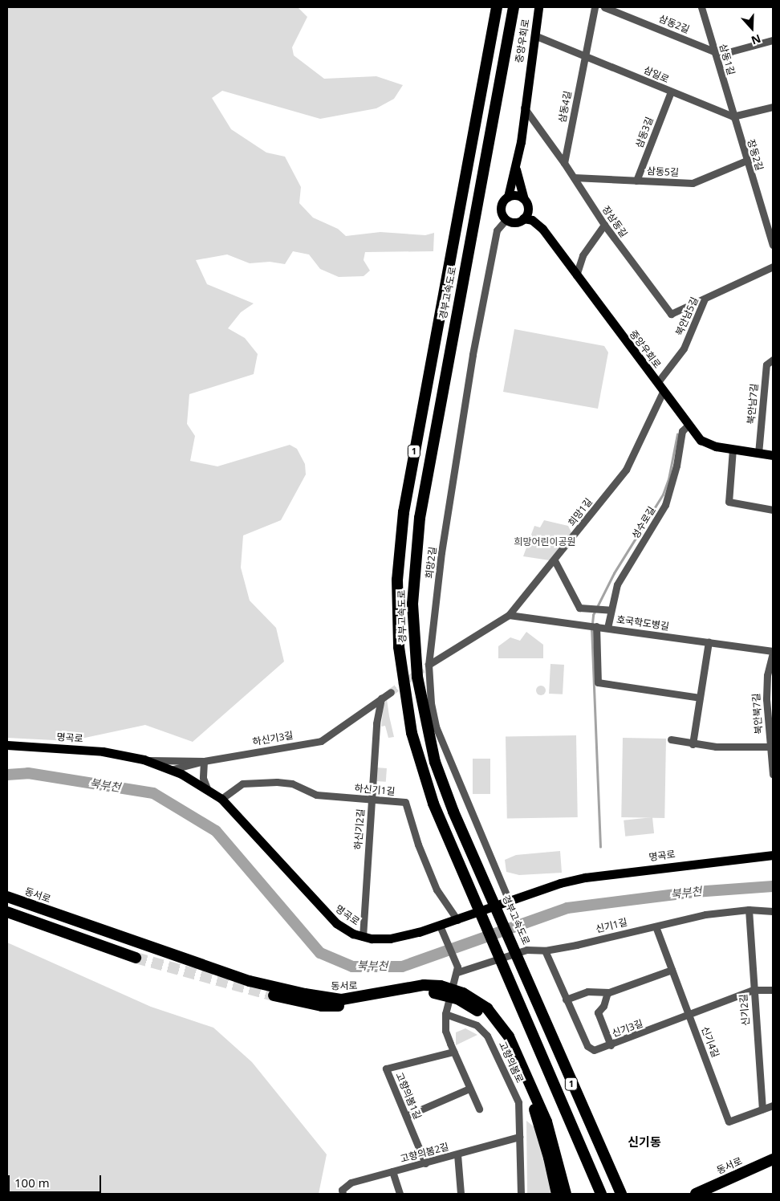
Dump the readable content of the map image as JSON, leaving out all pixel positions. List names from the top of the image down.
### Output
{
  "streets": {
    "highway": ["경부고속도로", "1", "동서로"],
    "main road": ["중앙우회로", "명곡로"],
    "street": [
      "삼동2길",
      "삼동1길",
      "삼일로",
      "삼동4길",
      "삼동3길",
      "장동2길",
      "삼동5길",
      "장삼동길",
      "북안남5길",
      "북안남7길",
      "희망1길",
      "성수로길",
      "희망2길",
      "호국학도병길",
      "북안북7길",
      "하신기3길",
      "하신기1길",
      "하신기2길",
      "신기1길",
      "신기2길",
      "신기3길",
      "신기4길",
      "고향의봄로",
      "고향의봄1길",
      "고향의봄2길"
    ]
  },
  "crossings": [
    ["삼동2길", "삼동1길"],
    ["중앙우회로", "삼일로"],
    ["중앙우회로", "장삼동길"],
    ["중앙우회로", "북안남5길"],
    ["중앙우회로", "북안남7길"],
    ["중앙우회로", "희망1길"],
    ["중앙우회로", "성수로길"],
    ["중앙우회로", "희망2길"],
    ["삼동1길", "삼일로"],
    ["삼동1길", "장동2길"],
    ["삼일로", "삼동4길"],
    ["삼일로", "삼동3길"],
    ["삼일로", "장동2길"],
    ["삼동4길", "장삼동길"],
    ["삼동3길", "삼동5길"],
    ["장동2길", "삼동5길"],
    ["삼동5길", "장삼동길"],
    ["장삼동길", "북안남5길"],
    ["희망1길", "희망2길"],
    ["희망1길", "호국학도병길"],
    ["성수로길", "호국학도병길"],
    ["희망2길", "명곡로"],
    ["호국학도병길", "북안북7길"],
    ["명곡로", "하신기3길"],
    ["명곡로", "하신기1길"],
    ["명곡로", "하신기2길"],
    ["하신기3길", "하신기2길"],
    ["하신기1길", "하신기2길"],
    ["신기1길", "신기2길"],
    ["신기1길", "신기3길"],
    ["신기1길", "신기4길"],
    ["신기2길", "신기3길"],
    ["신기2길", "신기4길"],
    ["신기3길", "신기4길"],
    ["고향의봄로", "고향의봄2길"],
    ["고향의봄1길", "고향의봄2길"]
  ],
  "districts": ["신기동"],
  "water": ["북부천"],
  "parks": ["희망어린이공원"],
  "scale_bar": "100 m",
  "north": "bottom"
}
